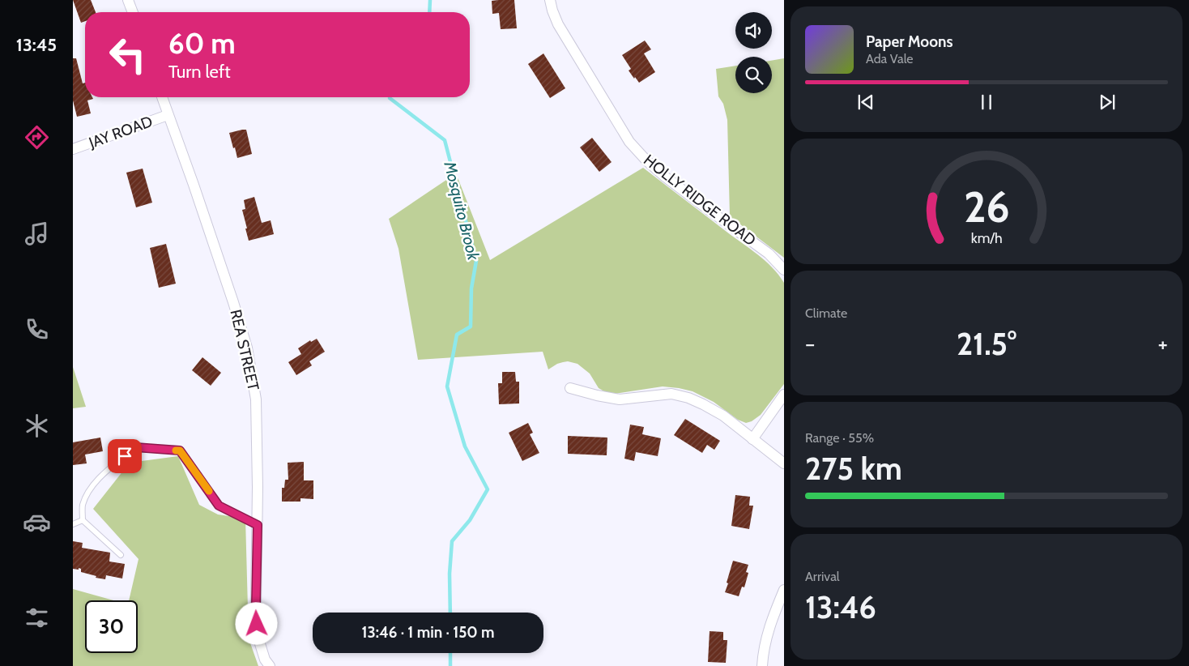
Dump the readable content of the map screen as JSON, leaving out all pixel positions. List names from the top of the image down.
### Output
{
  "streets": {
    "street": ["JAY ROAD", "HOLLY RIDGE ROAD", "REA STREET"]
  },
  "crossings": [
    ["JAY ROAD", "REA STREET"]
  ],
  "water": ["Mosquito Brook"],
  "page": {
    "tabs": "13:45",
    "turn": ["60 m", "Turn left"],
    "song": ["Paper Moons", "Ada Vale"],
    "tile": [
      "Climate",
      ["Range · 55%", "275 km"],
      ["Arrival", "13:46"]
    ],
    "heat": ["−", "21.5°", "+"],
    "limit": "30",
    "trip": "13:46 · 1 min · 150 m",
    "gauge": ["26", "km/h"]
  }
}
